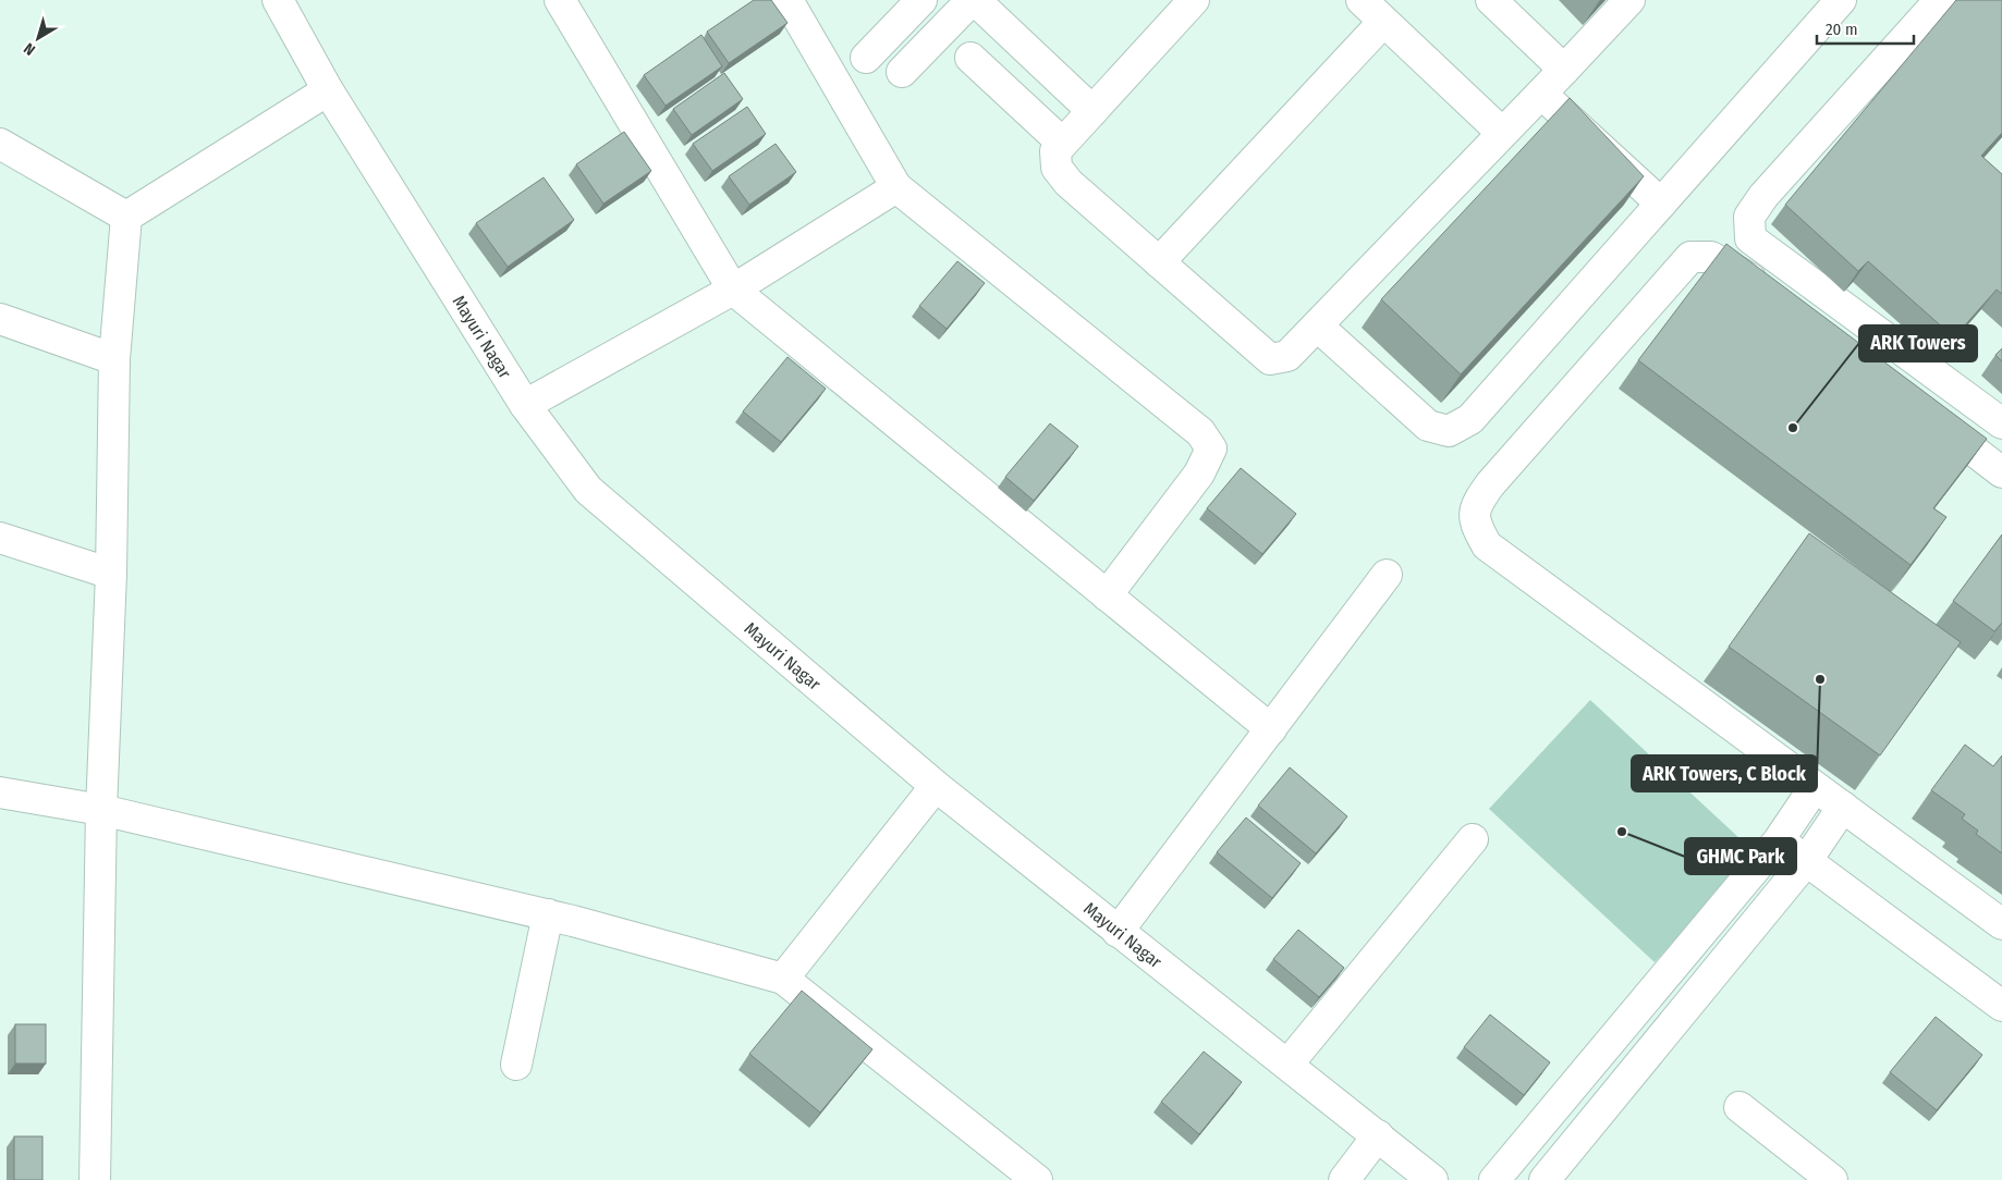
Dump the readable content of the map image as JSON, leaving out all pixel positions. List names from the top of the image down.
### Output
{
  "streets": {
    "street": ["Mayuri Nagar"]
  },
  "places": ["ARK Towers", "ARK Towers, C Block", "GHMC Park"],
  "scale_bar": "20 m",
  "north": "bottom left"
}
